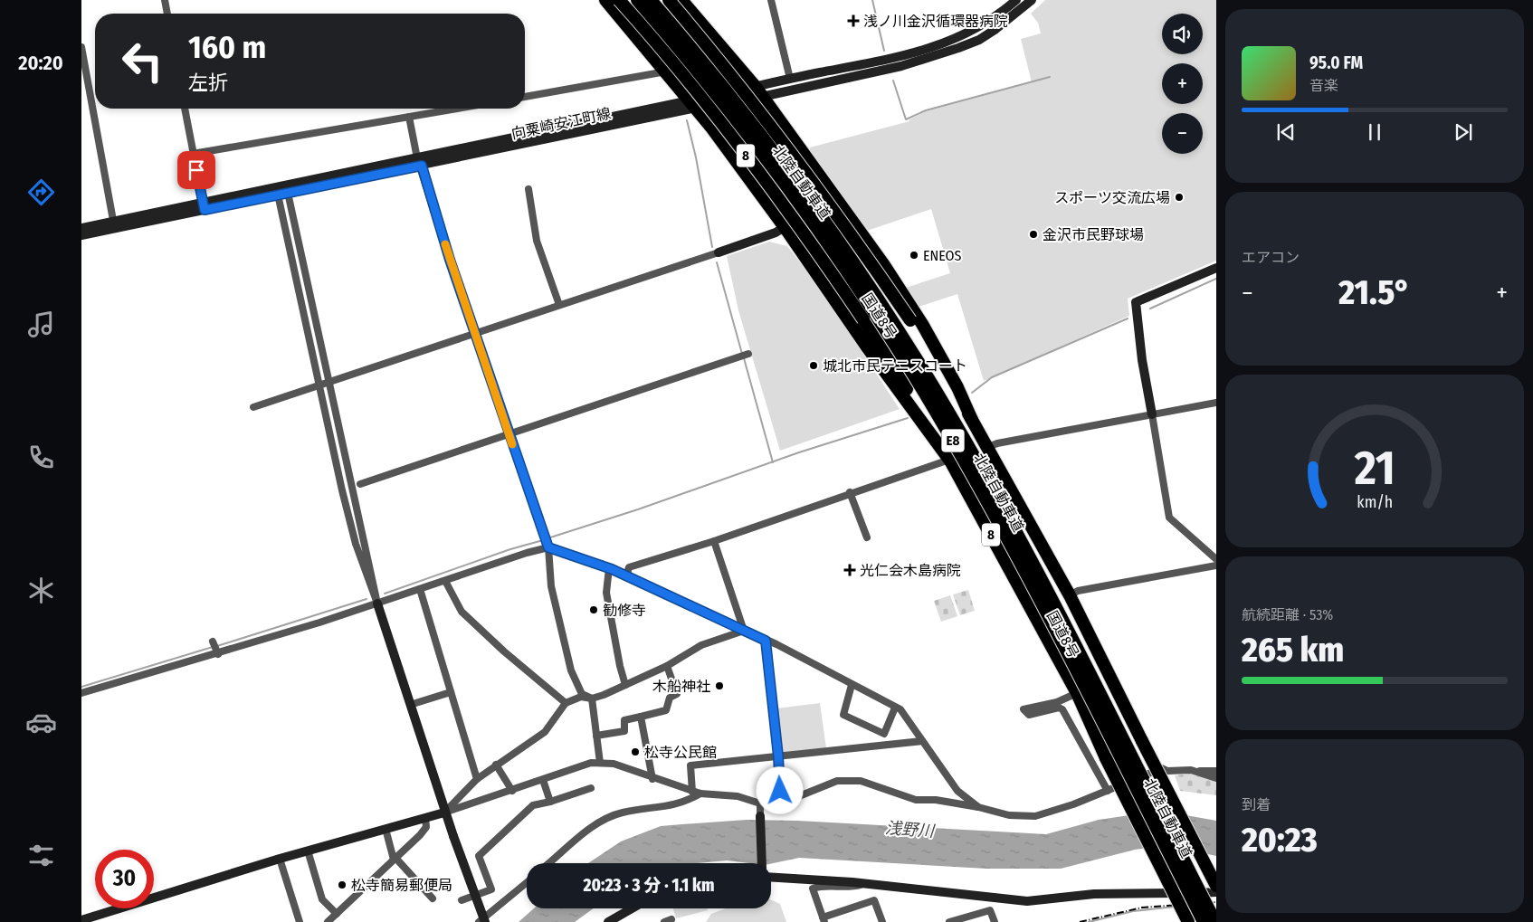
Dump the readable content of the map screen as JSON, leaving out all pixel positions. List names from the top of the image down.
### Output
{
  "streets": {
    "highway": [
      "8",
      "北陸自動車道",
      "国道8号",
      "E8"
    ],
    "street": ["向粟崎安江町線"]
  },
  "water": ["浅野川"],
  "places": {
    "health": ["浅ノ川金沢循環器病院", "光仁会木島病院"],
    "other": [
      "スポーツ交流広場",
      "金沢市民野球場",
      "ENEOS",
      "城北市民テニスコート",
      "勧修寺",
      "木船神社",
      "松寺公民館",
      "松寺簡易郵便局"
    ]
  },
  "page": {
    "tabs": "20:20",
    "map_buttons": ["+", "−"],
    "turn": ["160 m", "左折"],
    "song": ["95.0 FM", "音楽"],
    "tile": [
      "エアコン",
      ["航続距離 · 53%", "265 km"],
      ["到着", "20:23"]
    ],
    "heat": ["−", "21.5°", "+"],
    "limit": "30",
    "trip": "20:23 · 3 分 · 1.1 km",
    "gauge": ["21", "km/h"]
  }
}
